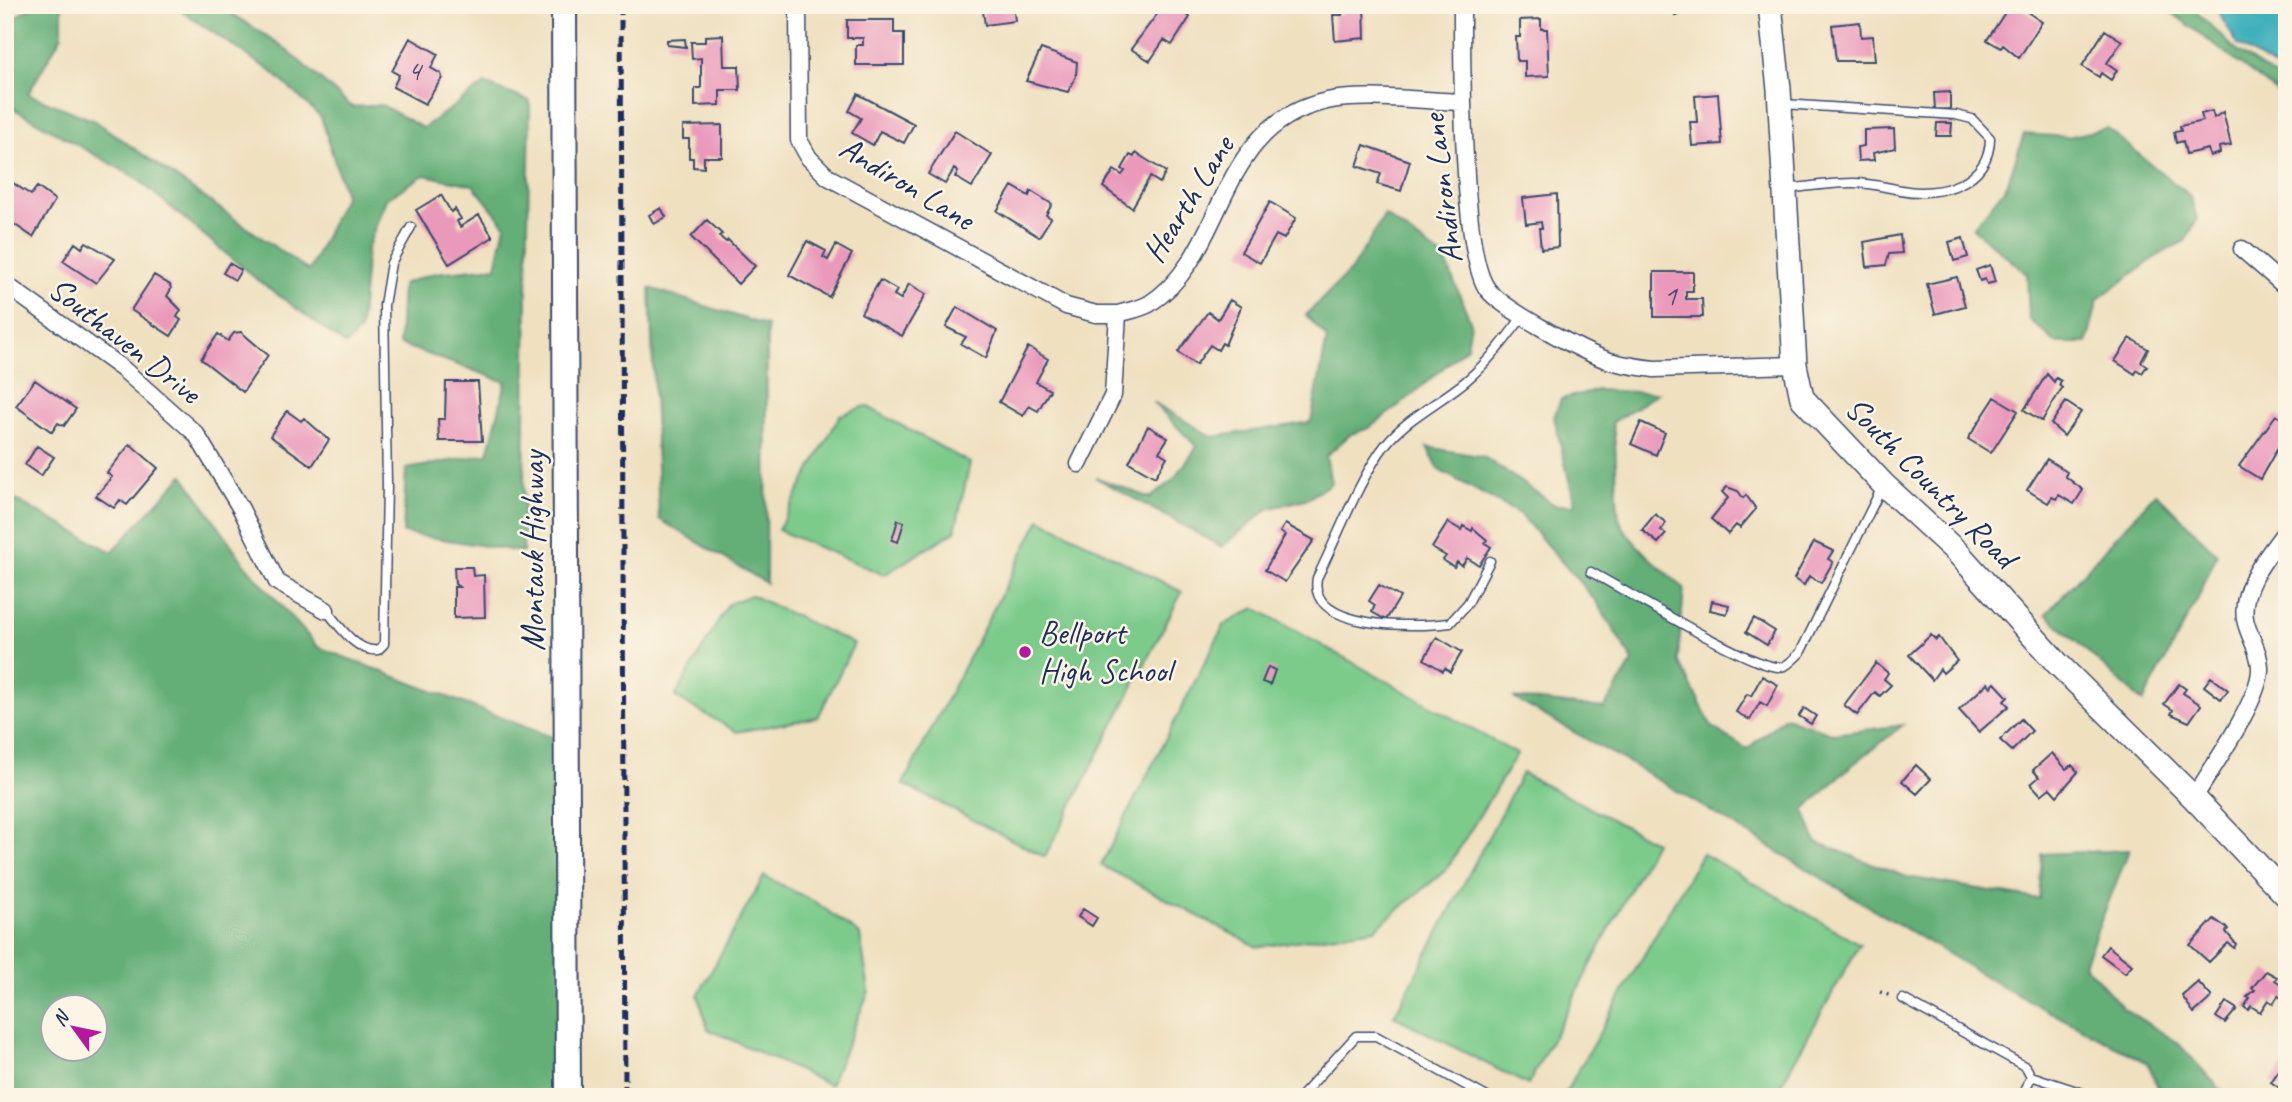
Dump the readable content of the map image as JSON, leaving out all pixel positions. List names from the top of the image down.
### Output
{
  "streets": {
    "main road": ["South Country Road", "Montauk Highway"],
    "street": ["Andiron Lane", "Hearth Lane", "Southaven Drive"]
  },
  "crossings": [
    ["Andiron Lane", "Hearth Lane"],
    ["Andiron Lane", "South Country Road"]
  ],
  "places": ["Bellport High School"],
  "house_numbers": ["4", "1"],
  "north": "top left"
}
